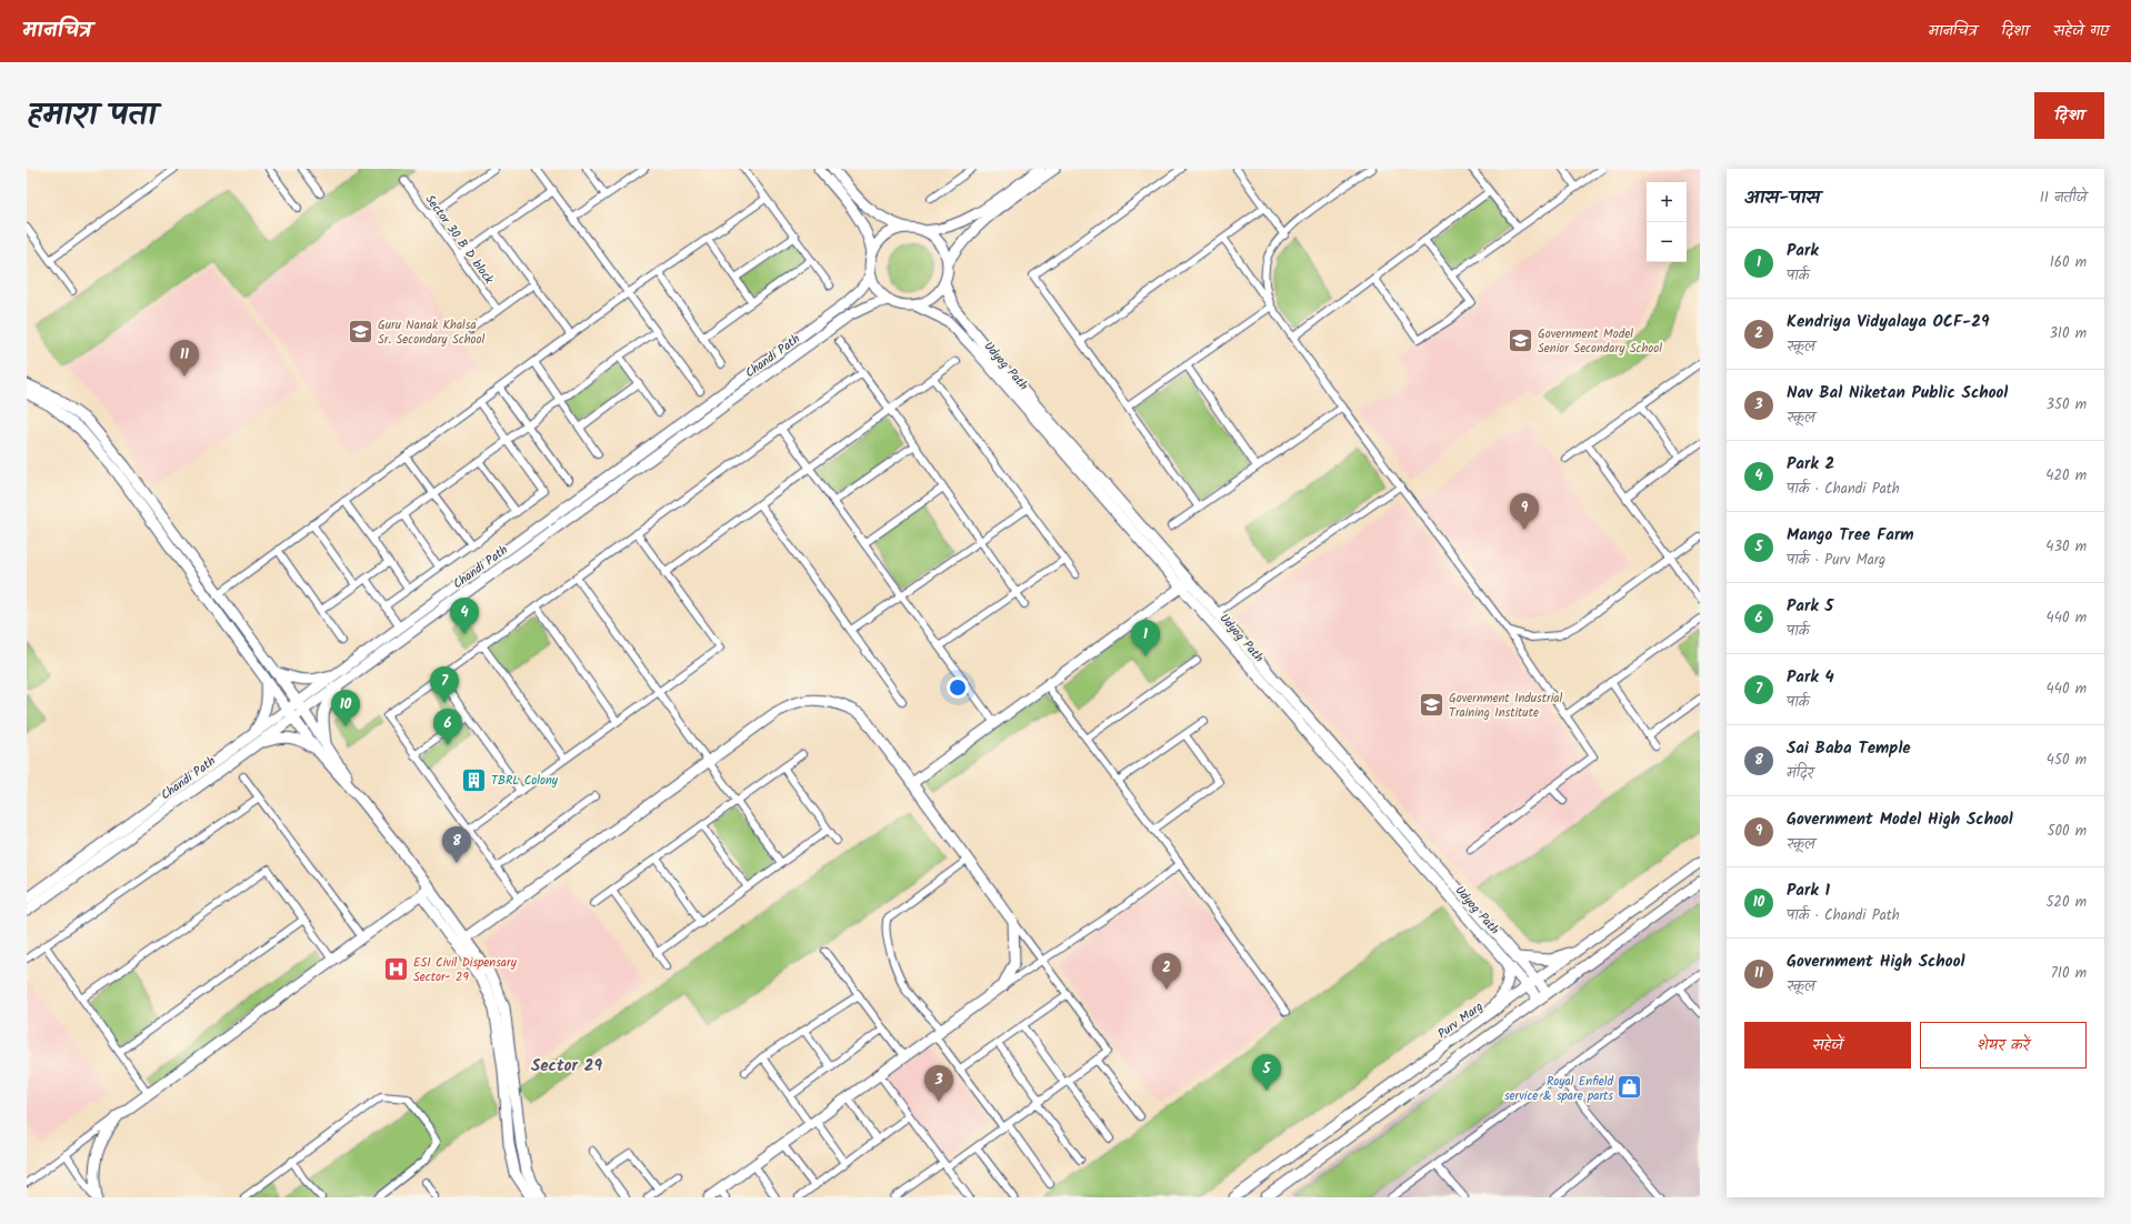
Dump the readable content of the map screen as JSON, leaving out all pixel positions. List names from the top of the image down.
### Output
{
  "streets": {
    "main road": ["Chandi Path", "Udyog Path", "Purv Marg"],
    "street": ["Sector 30 B D block"]
  },
  "crossings": [
    ["Chandi Path", "Udyog Path"],
    ["Udyog Path", "Purv Marg"]
  ],
  "districts": ["Sector 29"],
  "places": {
    "school or university": ["Guru Nanak Khalsa Sr. Secondary School", "Government Model Senior Secondary School", "Government Industrial Training Institute"],
    "building": ["TBRL Colony"],
    "hospital": ["ESI Civil Dispensary Sector- 29"],
    "shop": ["Royal Enfield service & spare parts"]
  },
  "page": {
    "header": "मानचित्र",
    "nav": ["मानचित्र", "दिशा", "सहेजे गए"],
    "title": "हमारा पता",
    "buttons": [
      "दिशा",
      ["सहेजें", "शेयर करें"]
    ],
    "heading": ["आस-पास", "11 नतीजे"],
    "map_buttons": ["+", "−"],
    "list": [
      {
        "mark": "1",
        "name": "Park",
        "note": "पार्क",
        "value": "160 m"
      },
      {
        "mark": "2",
        "name": "Kendriya Vidyalaya OCF-29",
        "note": "स्कूल",
        "value": "310 m"
      },
      {
        "mark": "3",
        "name": "Nav Bal Niketan Public School",
        "note": "स्कूल",
        "value": "350 m"
      },
      {
        "mark": "4",
        "name": "Park 2",
        "note": "पार्क · Chandi Path",
        "value": "420 m"
      },
      {
        "mark": "5",
        "name": "Mango Tree Farm",
        "note": "पार्क · Purv Marg",
        "value": "430 m"
      },
      {
        "mark": "6",
        "name": "Park 5",
        "note": "पार्क",
        "value": "440 m"
      },
      {
        "mark": "7",
        "name": "Park 4",
        "note": "पार्क",
        "value": "440 m"
      },
      {
        "mark": "8",
        "name": "Sai Baba Temple",
        "note": "मंदिर",
        "value": "450 m"
      },
      {
        "mark": "9",
        "name": "Government Model High School",
        "note": "स्कूल",
        "value": "500 m"
      },
      {
        "mark": "10",
        "name": "Park 1",
        "note": "पार्क · Chandi Path",
        "value": "520 m"
      },
      {
        "mark": "11",
        "name": "Government High School",
        "note": "स्कूल",
        "value": "710 m"
      }
    ],
    "pins": [
      "11",
      "9",
      "4",
      "1",
      "7",
      "10",
      "6",
      "8",
      "2",
      "5",
      "3"
    ]
  }
}
